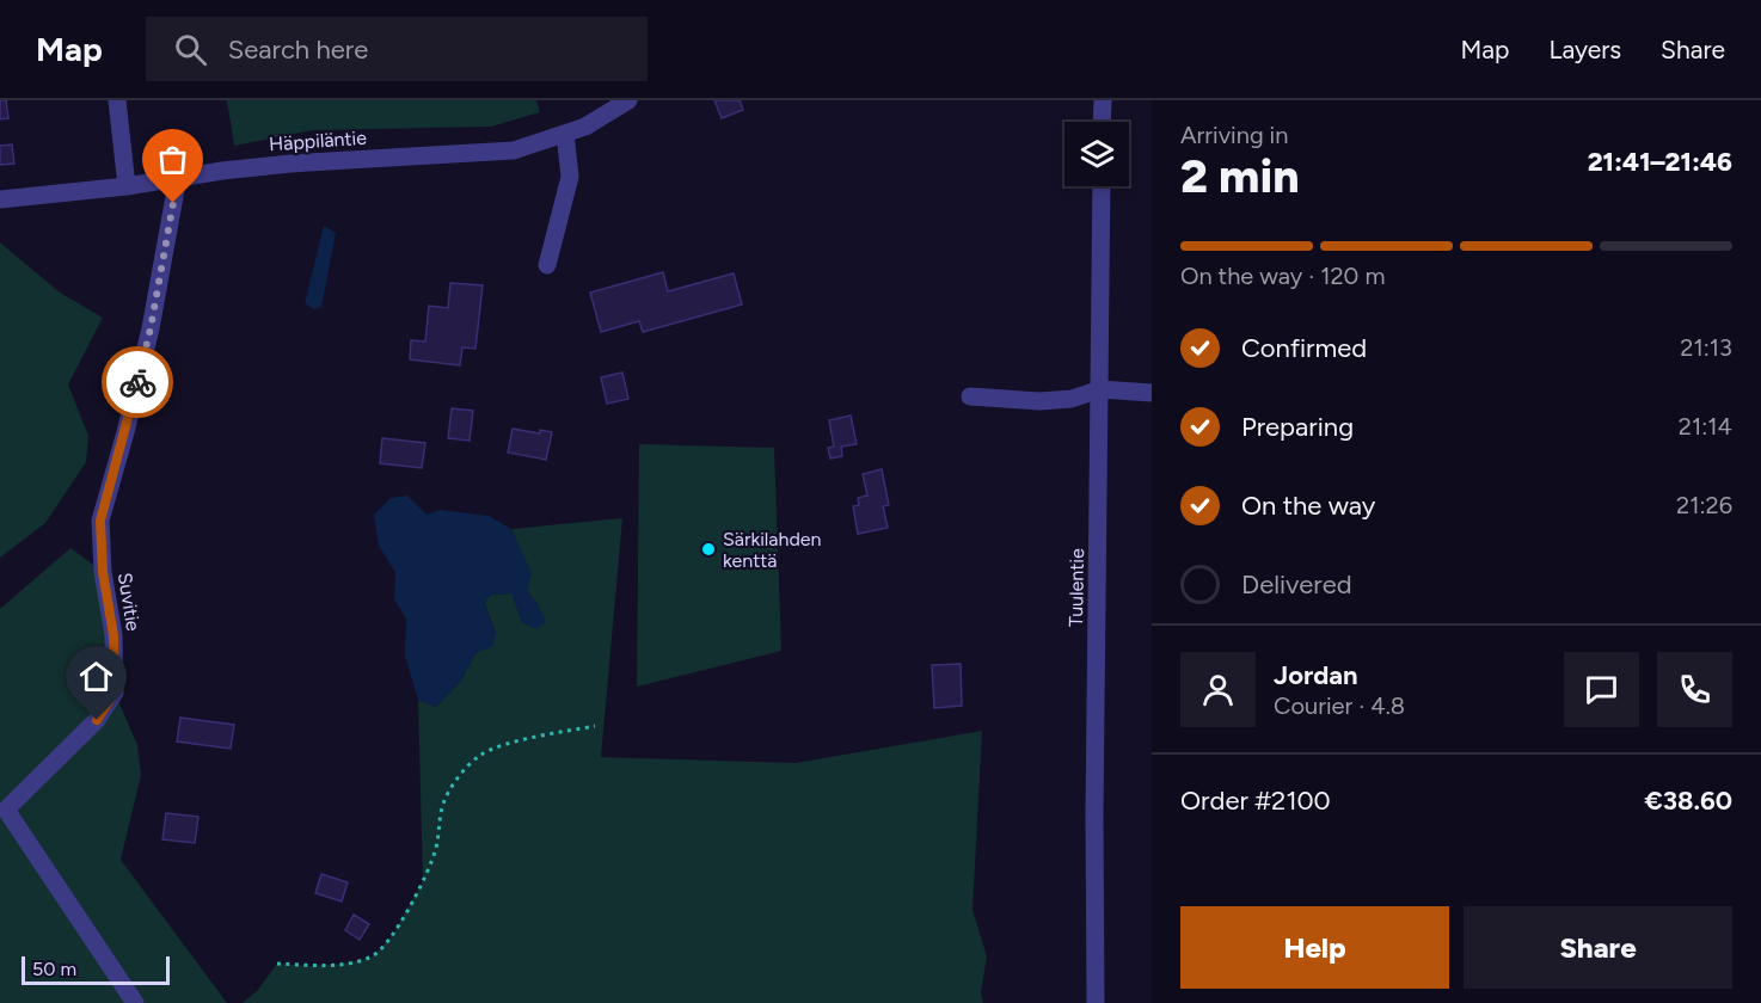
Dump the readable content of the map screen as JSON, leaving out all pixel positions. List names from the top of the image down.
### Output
{
  "streets": {
    "street": ["Häppiläntie", "Tuulentie", "Suvitie"]
  },
  "crossings": [
    ["Häppiläntie", "Suvitie"]
  ],
  "places": ["Särkilahden kenttä"],
  "scale_bar": "50 m",
  "page": {
    "header": "Map",
    "search": "Search here",
    "nav": ["Map", "Layers", "Share"],
    "heading": ["2 min", "Arriving in", "21:41–21:46"],
    "panel": [
      "Jordan",
      "Courier · 4.8",
      "Order #2100",
      "€38.60"
    ],
    "bar": "On the way · 120 m",
    "list": [
      ["Confirmed", "21:13"],
      ["Preparing", "21:14"],
      ["On the way", "21:26"],
      "Delivered"
    ],
    "buttons": ["Help", "Share"],
    "scale": "50 m"
  }
}
